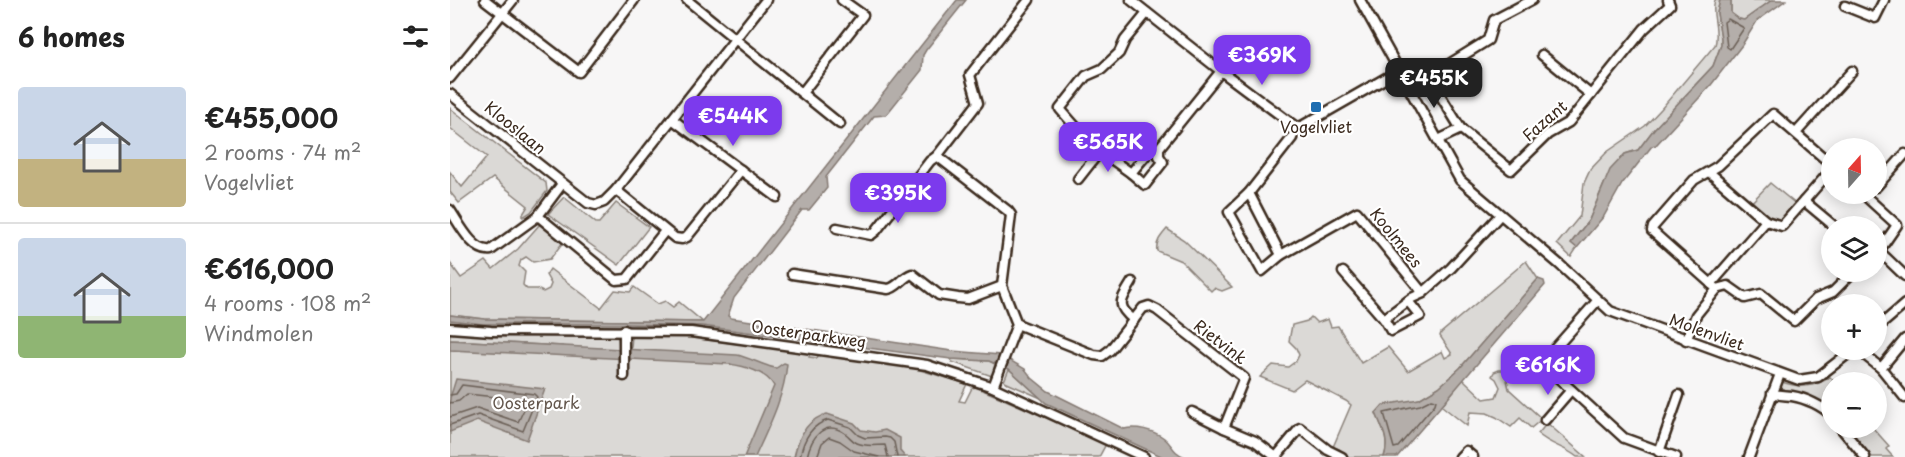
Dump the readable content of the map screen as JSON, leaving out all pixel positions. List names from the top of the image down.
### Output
{
  "streets": {
    "street": [
      "Fazant",
      "Klooslaan",
      "Koolmees",
      "Molenvliet",
      "Oosterparkweg",
      "Rietvink"
    ]
  },
  "crossings": [
    ["Koolmees", "Molenvliet"]
  ],
  "parks": ["Oosterpark"],
  "places": {
    "transit": ["Vogelvliet"]
  },
  "north": "top",
  "page": {
    "heading": "6 homes",
    "price": [
      "€369K",
      "€455K",
      "€544K",
      "€565K",
      "€395K",
      "€616K"
    ],
    "list": [
      {
        "name": "€455,000",
        "note": "2 rooms · 74 m² · Vogelvliet"
      },
      {
        "name": "€616,000",
        "note": "4 rooms · 108 m² · Windmolen"
      }
    ],
    "map_buttons": ["+", "−"]
  }
}
